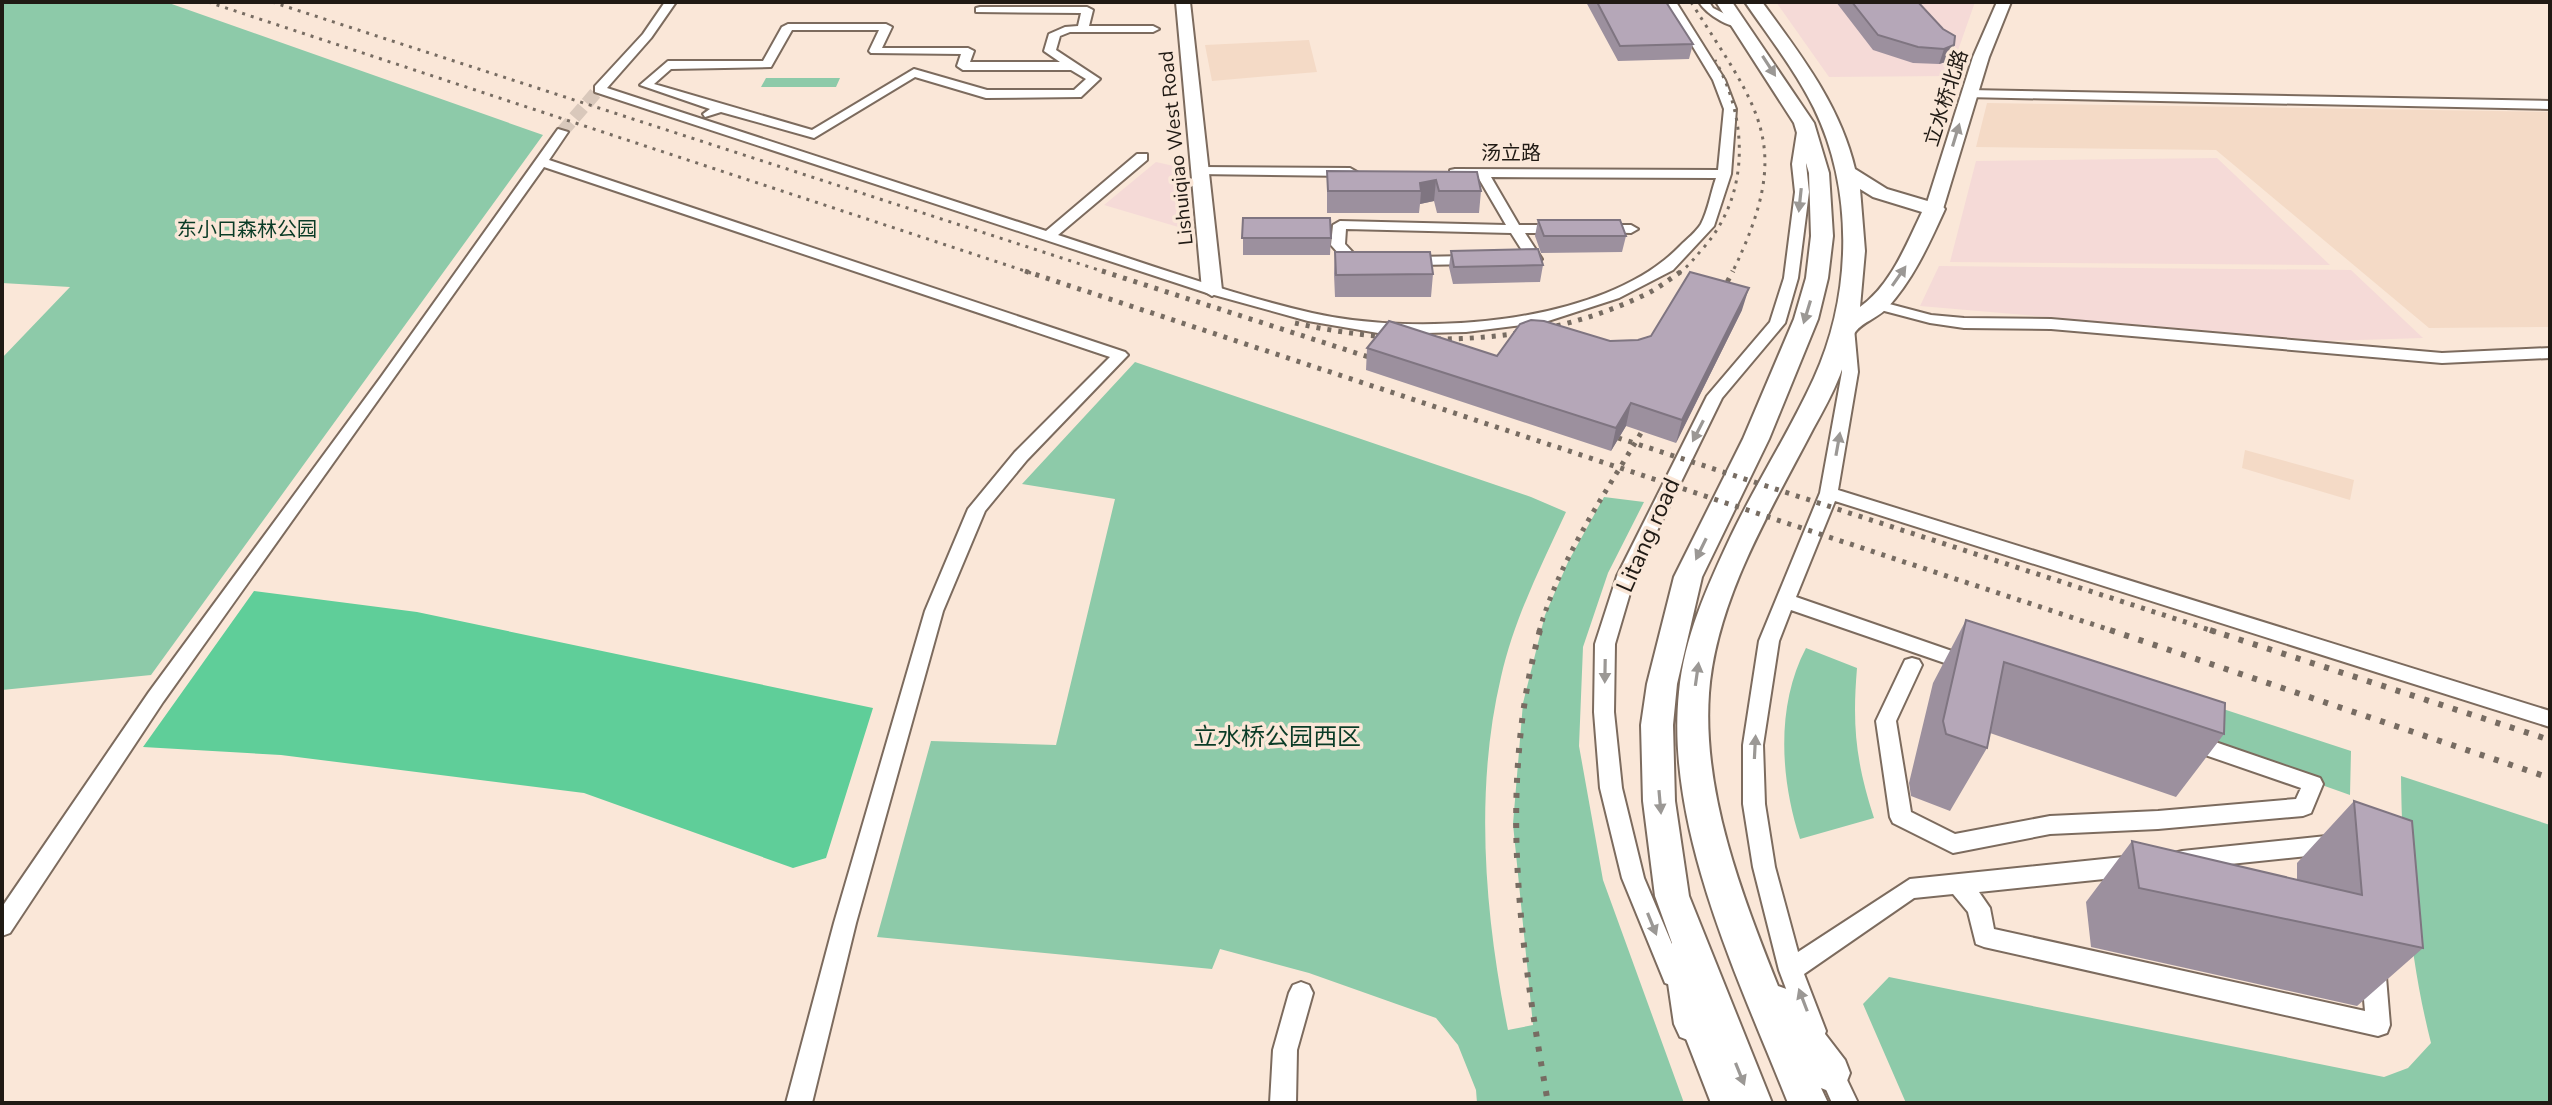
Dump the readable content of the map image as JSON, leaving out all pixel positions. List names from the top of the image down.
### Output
{
  "streets": {
    "street": [
      "立水桥北路",
      "Lishuiqiao West Road",
      "汤立路",
      "Litang road"
    ]
  },
  "one_way": ["立水桥北路"],
  "parks": ["东小口森林公园", "立水桥公园西区"]
}
